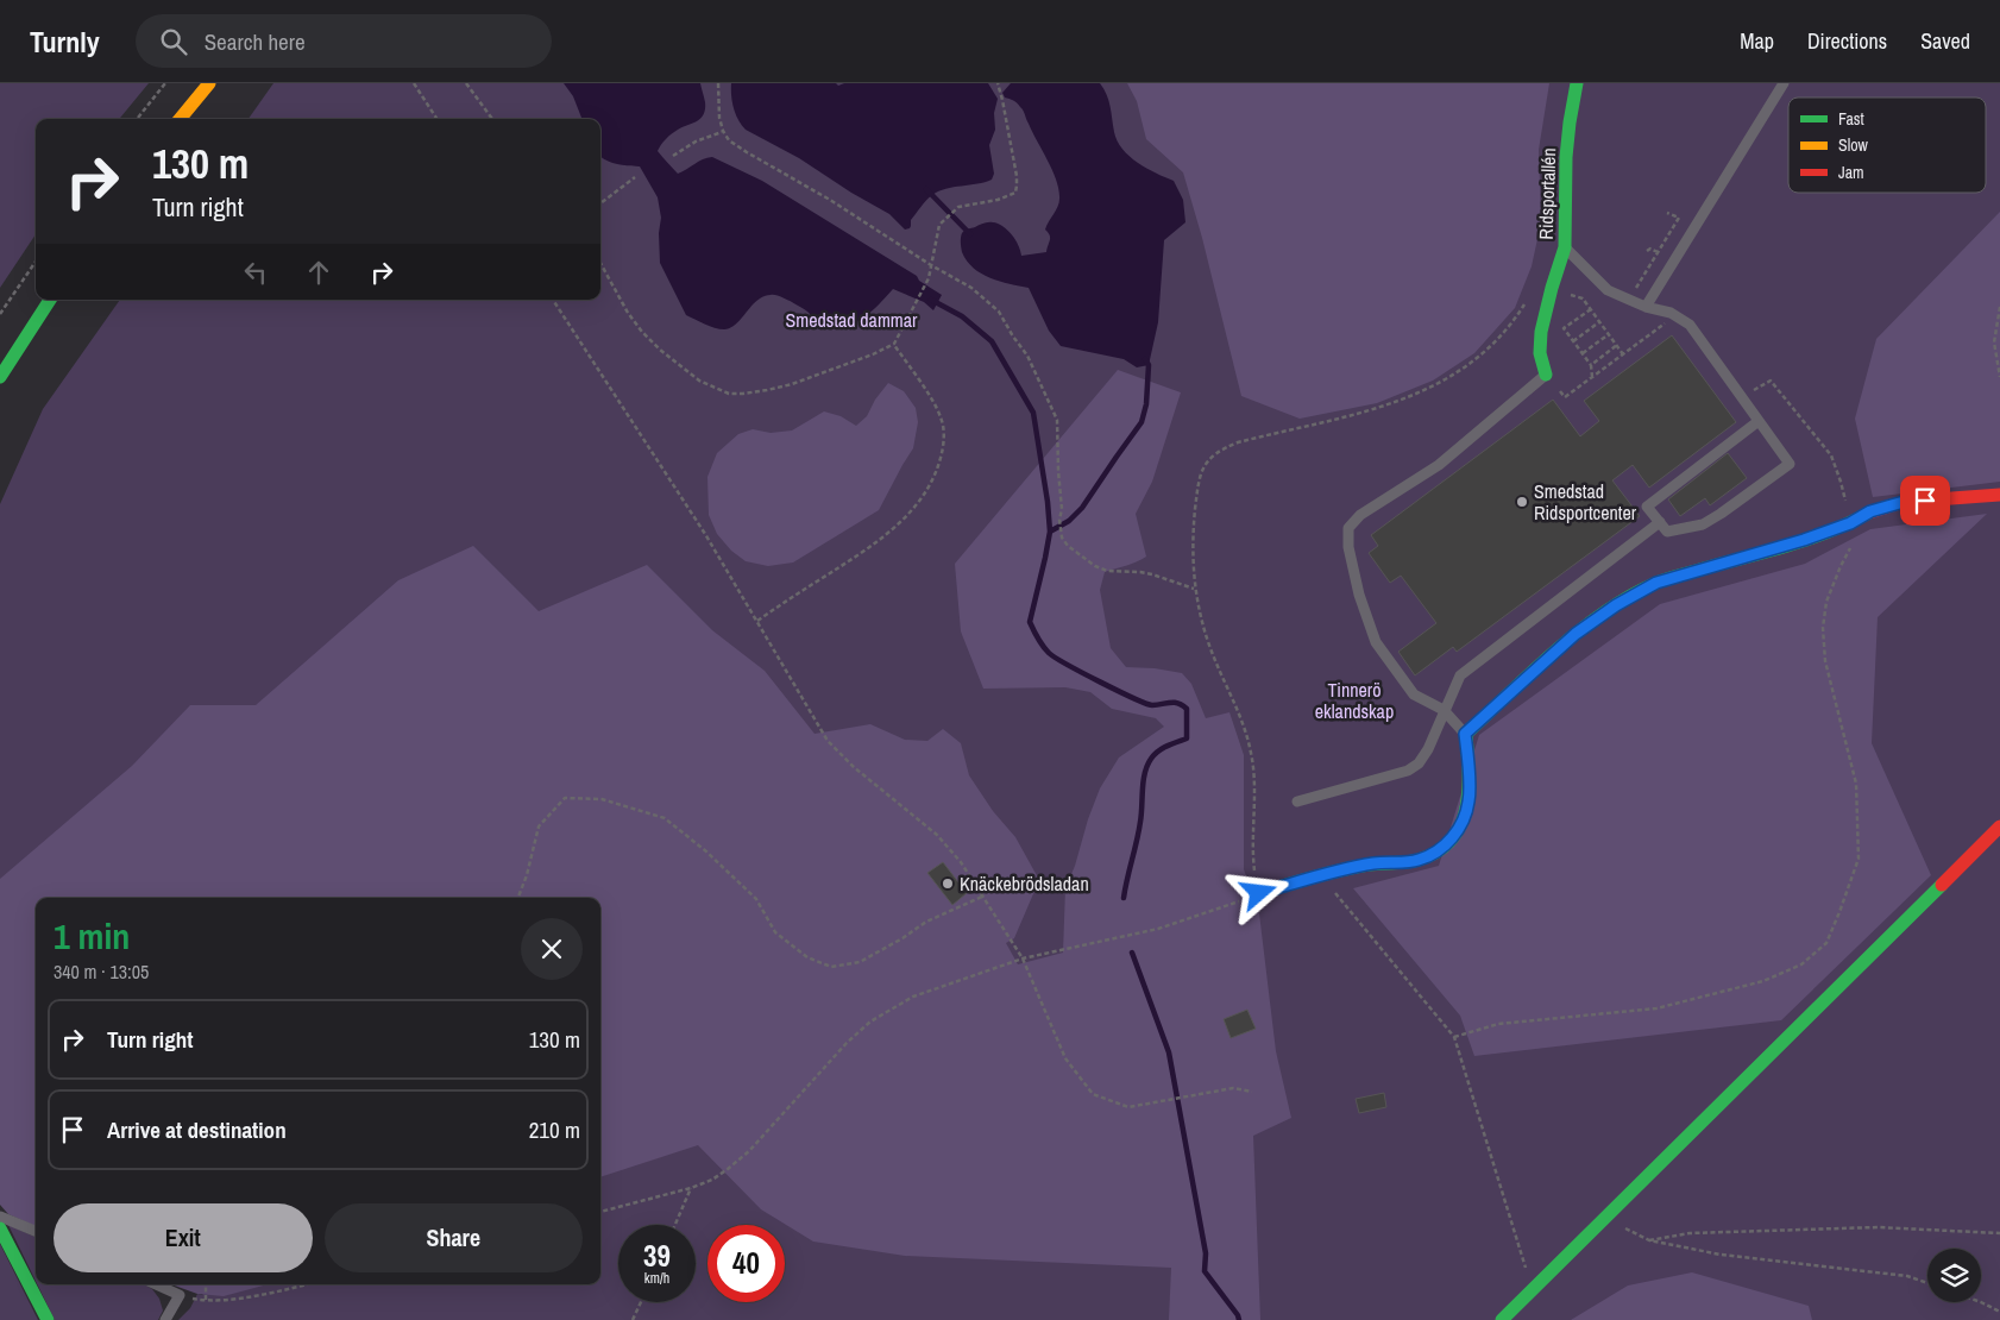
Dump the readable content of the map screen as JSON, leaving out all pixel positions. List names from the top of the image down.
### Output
{
  "streets": {
    "street": ["Ridsportallén"]
  },
  "parks": ["Smedstad dammar", "Tinnerö eklandskap"],
  "places": ["Smedstad Ridsportcenter", "Knäckebrödsladan"],
  "legend": ["Fast", "Slow", "Jam"],
  "page": {
    "header": "Turnly",
    "search": "Search here",
    "nav": ["Map", "Directions", "Saved"],
    "turn": ["130 m", "Turn right"],
    "heading": ["1 min", "340 m · 13:05"],
    "list": [
      {
        "name": "Turn right",
        "value": "130 m"
      },
      {
        "name": "Arrive at destination",
        "value": "210 m"
      }
    ],
    "buttons": ["Exit", "Share"],
    "speed": "39 km/h",
    "limit": "40"
  }
}
